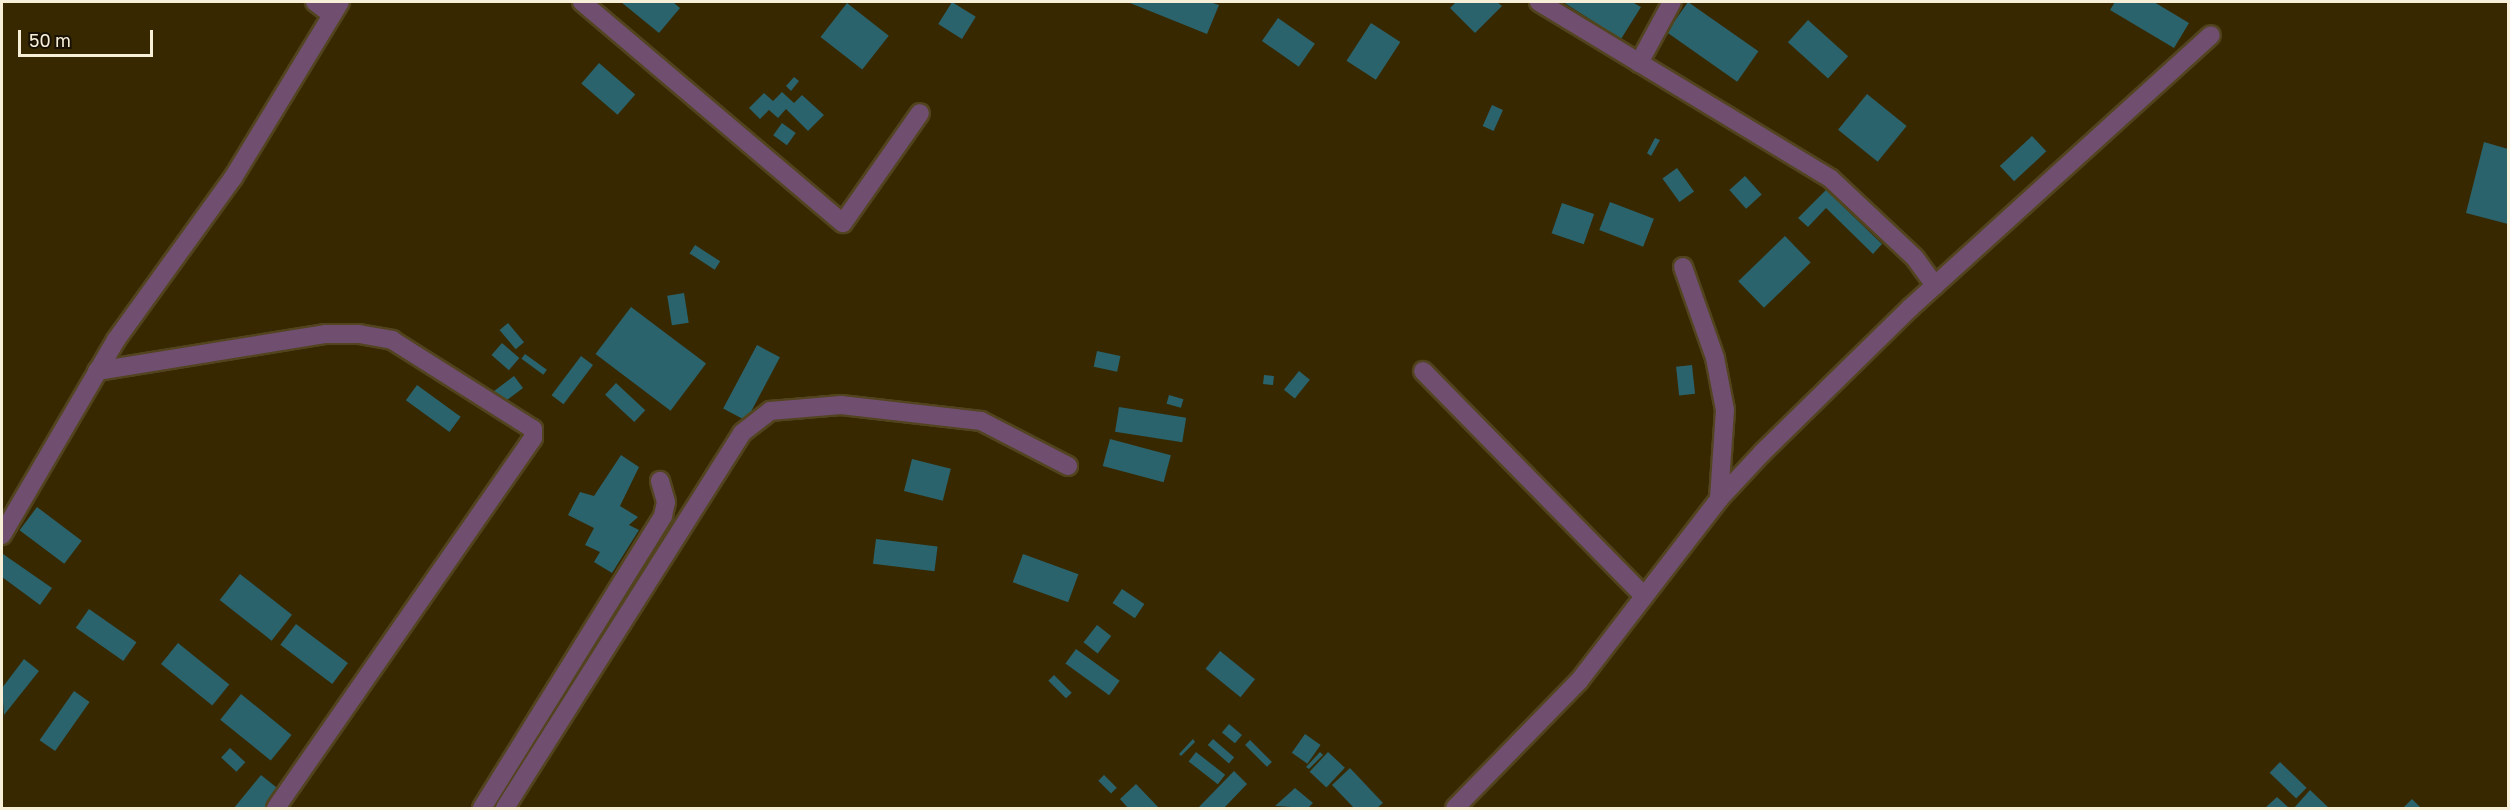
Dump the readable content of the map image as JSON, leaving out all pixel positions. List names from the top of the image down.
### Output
{
  "scale_bar": "50 m"
}
